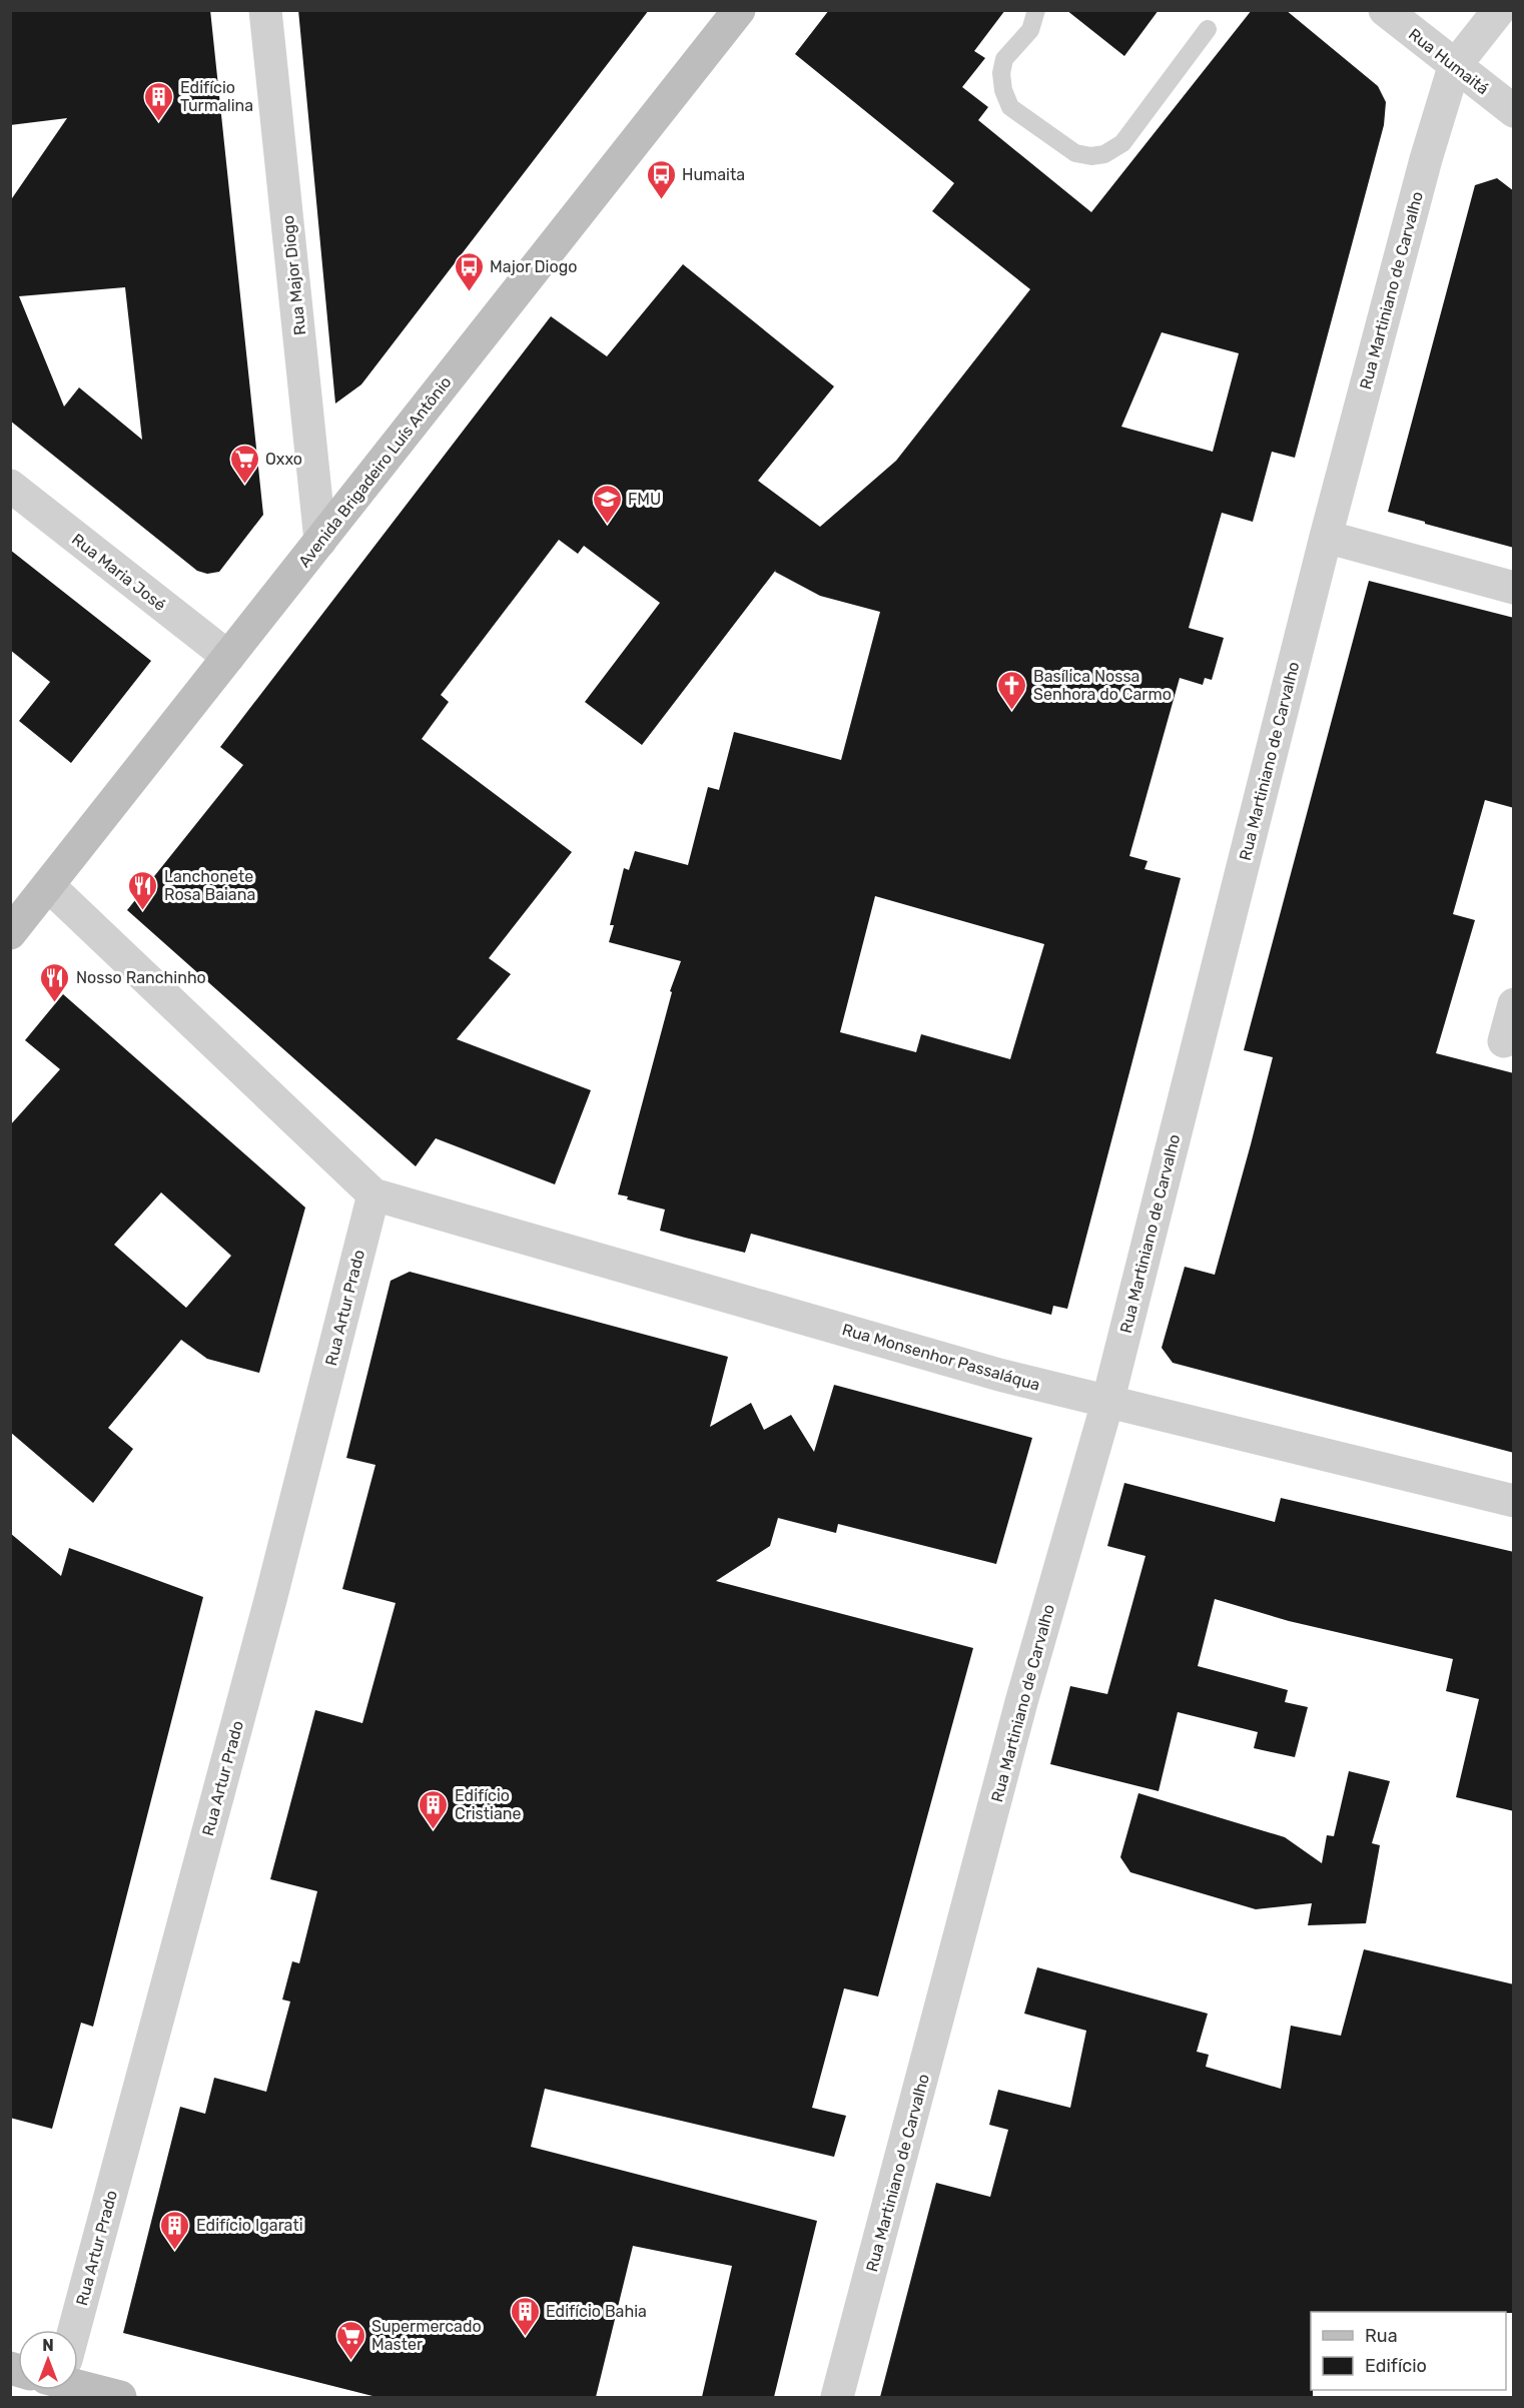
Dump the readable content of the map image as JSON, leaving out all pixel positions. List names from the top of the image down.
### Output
{
  "streets": {
    "main road": ["Avenida Brigadeiro Luís Antônio"],
    "street": [
      "Rua Humaitá",
      "Rua Major Diogo",
      "Rua Martiniano de Carvalho",
      "Rua Maria José",
      "Rua Artur Prado",
      "Rua Monsenhor Passaláqua"
    ]
  },
  "crossings": [
    ["Rua Humaitá", "Rua Martiniano de Carvalho"],
    ["Rua Major Diogo", "Avenida Brigadeiro Luís Antônio"],
    ["Rua Martiniano de Carvalho", "Rua Monsenhor Passaláqua"],
    ["Avenida Brigadeiro Luís Antônio", "Rua Maria José"],
    ["Rua Artur Prado", "Rua Monsenhor Passaláqua"]
  ],
  "places": {
    "building": [
      "Edifício Turmalina",
      "Edifício Cristiane",
      "Edifício Igarati",
      "Edifício Bahia"
    ],
    "bus stop": ["Humaita", "Major Diogo"],
    "supermarket": ["Oxxo", "Supermercado Master"],
    "school or university": ["FMU"],
    "church": ["Basílica Nossa Senhora do Carmo"],
    "restaurant": ["Lanchonete Rosa Baiana", "Nosso Ranchinho"]
  },
  "legend": ["Rua", "Edifício"],
  "north": "top"
}
